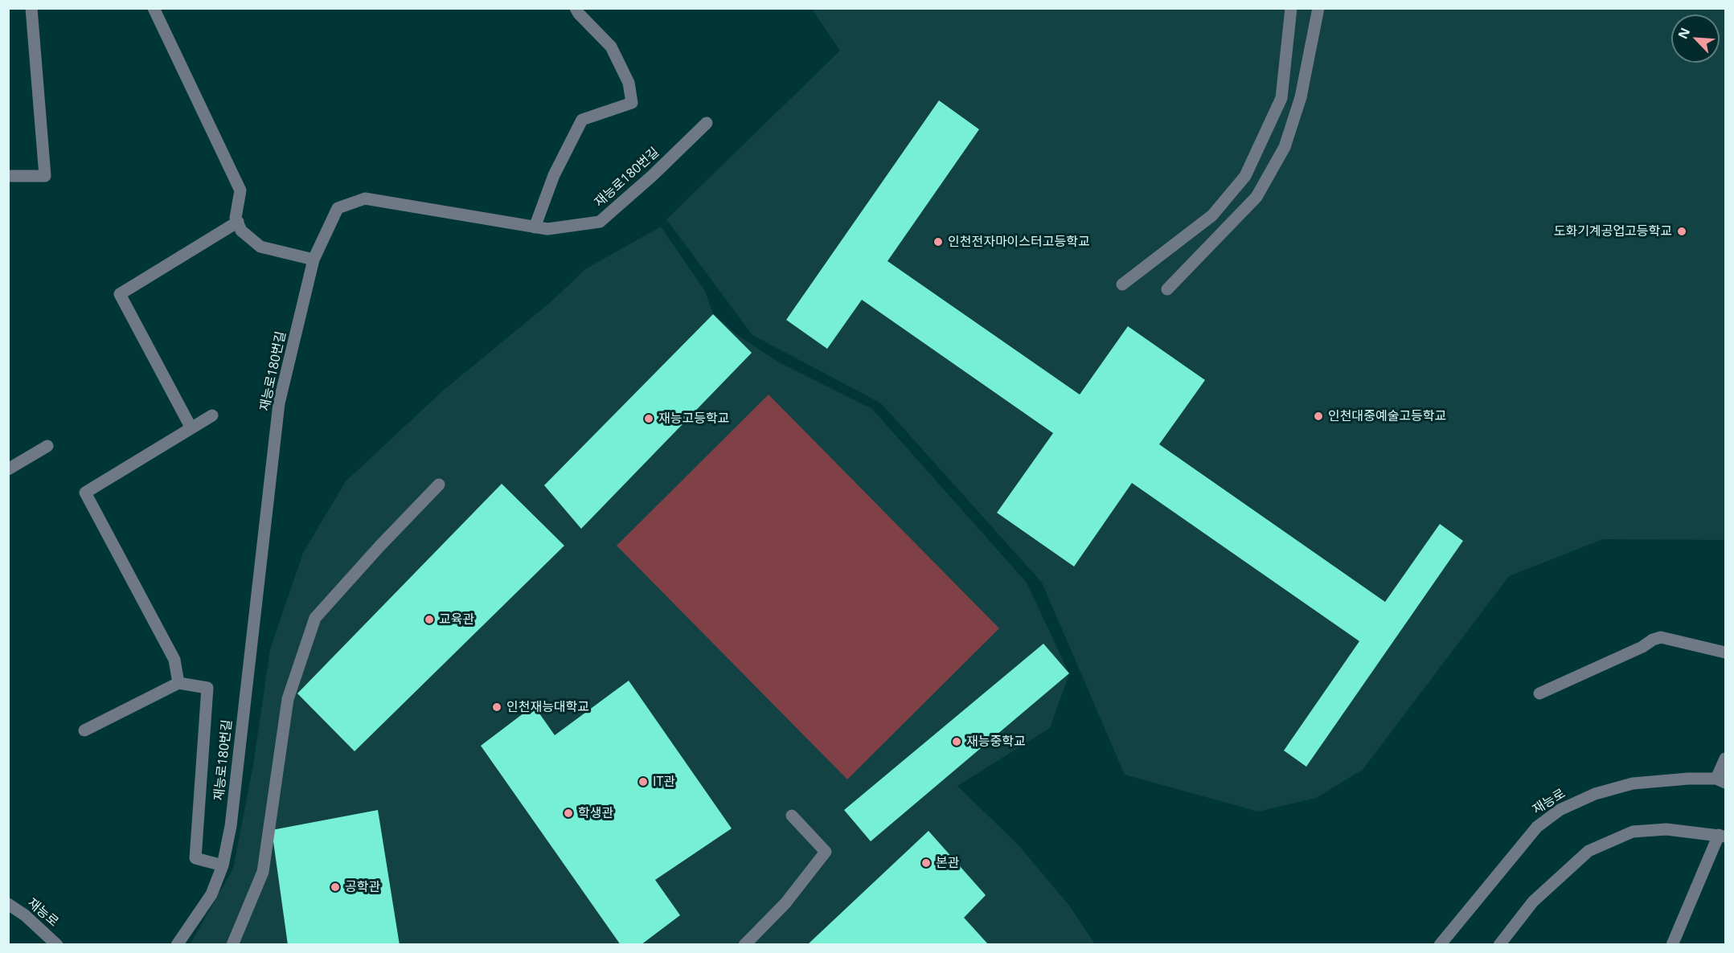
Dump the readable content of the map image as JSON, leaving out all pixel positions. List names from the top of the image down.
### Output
{
  "streets": {
    "street": ["재능로180번길", "재능로"]
  },
  "places": [
    "도화기계공업고등학교",
    "인천전자마이스터고등학교",
    "인천대중예술고등학교",
    "재능고등학교",
    "교육관",
    "인천재능대학교",
    "재능중학교",
    "IT관",
    "학생관",
    "본관",
    "공학관"
  ],
  "north": "top left"
}
